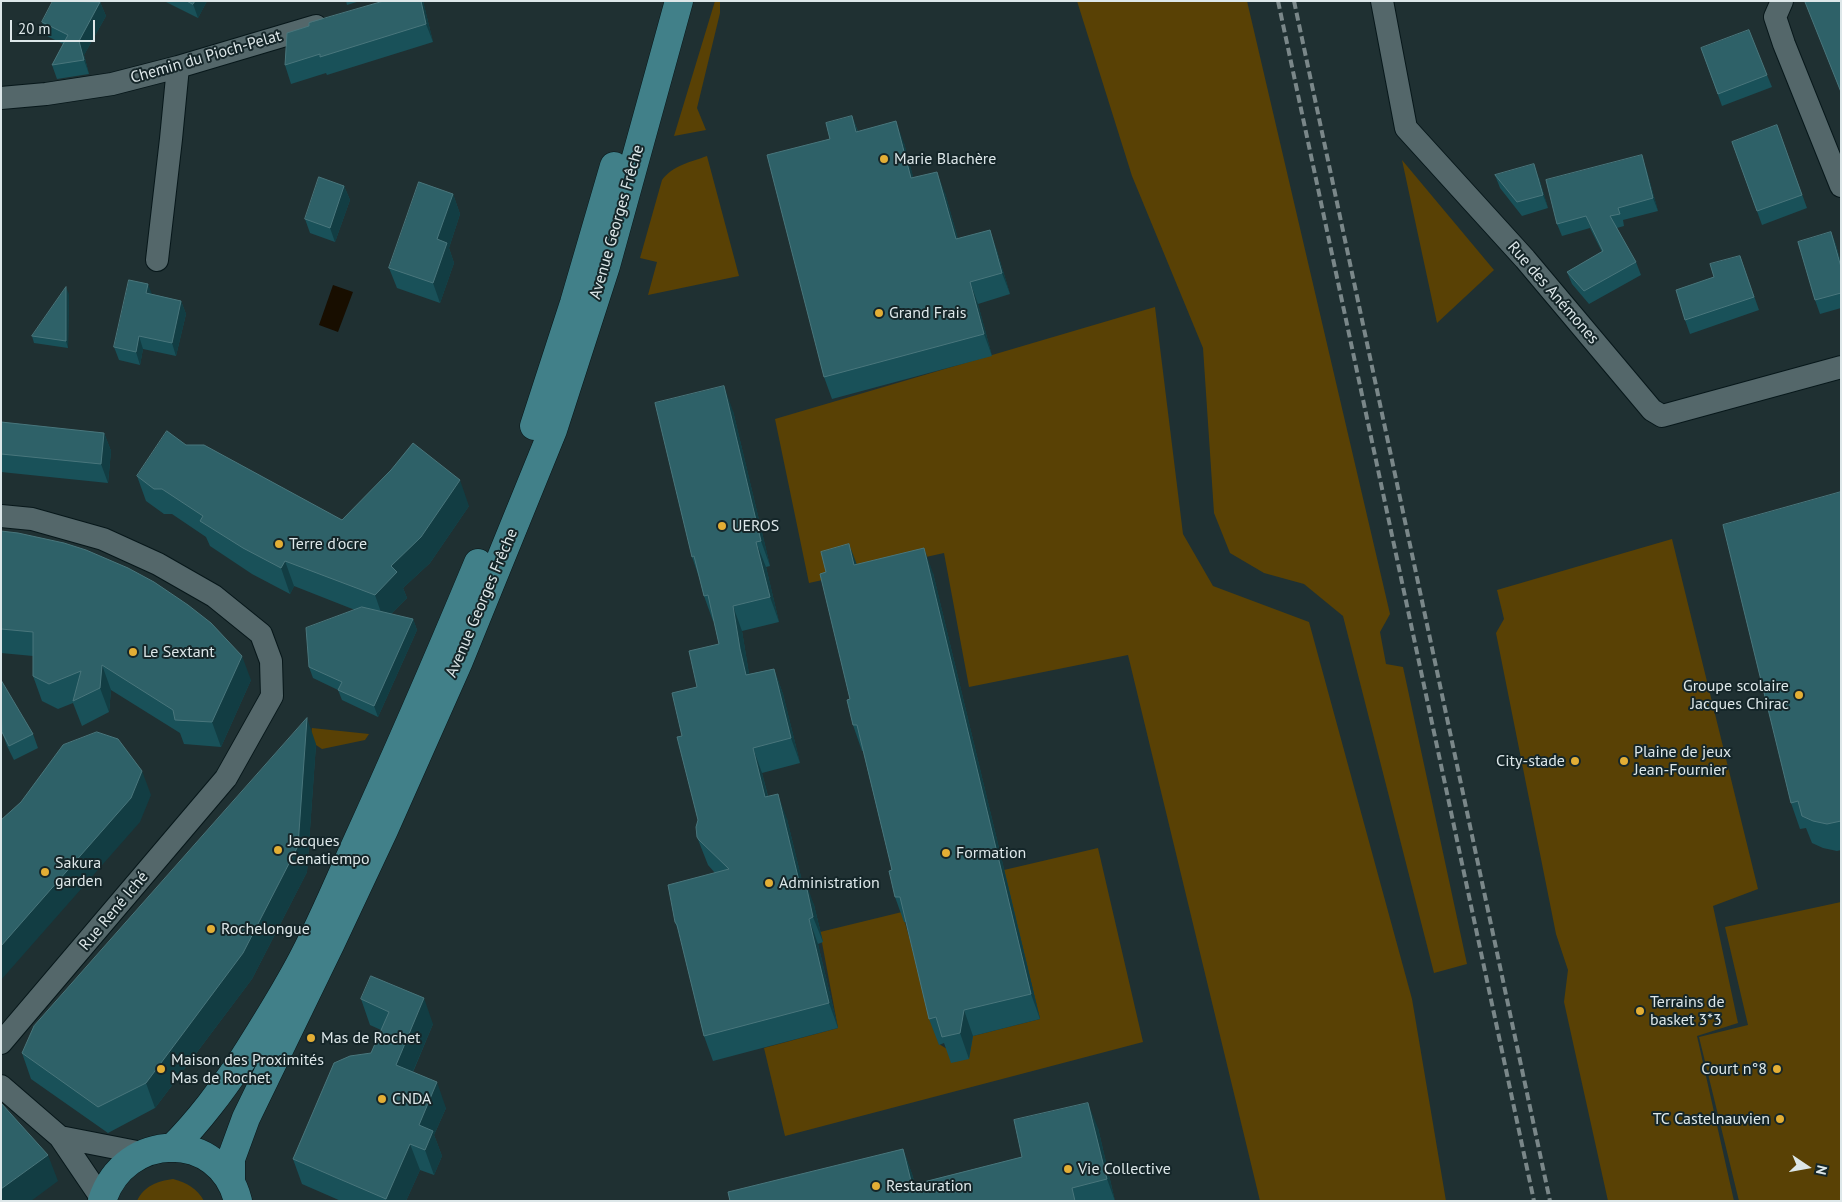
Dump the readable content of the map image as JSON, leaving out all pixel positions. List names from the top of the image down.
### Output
{
  "streets": {
    "main road": ["Avenue Georges Frêche"],
    "street": ["Chemin du Pioch-Pelat", "Rue des Anémones", "Rue René Iché"]
  },
  "places": [
    "Marie Blachère",
    "Grand Frais",
    "UEROS",
    "Terre d'ocre",
    "Le Sextant",
    "Groupe scolaire Jacques Chirac",
    "City-stade",
    "Plaine de jeux Jean-Fournier",
    "Jacques Cenatiempo",
    "Formation",
    "Sakura garden",
    "Administration",
    "Rochelongue",
    "Terrains de basket 3*3",
    "Mas de Rochet",
    "Maison des Proximités Mas de Rochet",
    "Court n°8",
    "CNDA",
    "TC Castelnauvien",
    "Vie Collective",
    "Restauration"
  ],
  "scale_bar": "20 m",
  "north": "right"
}
